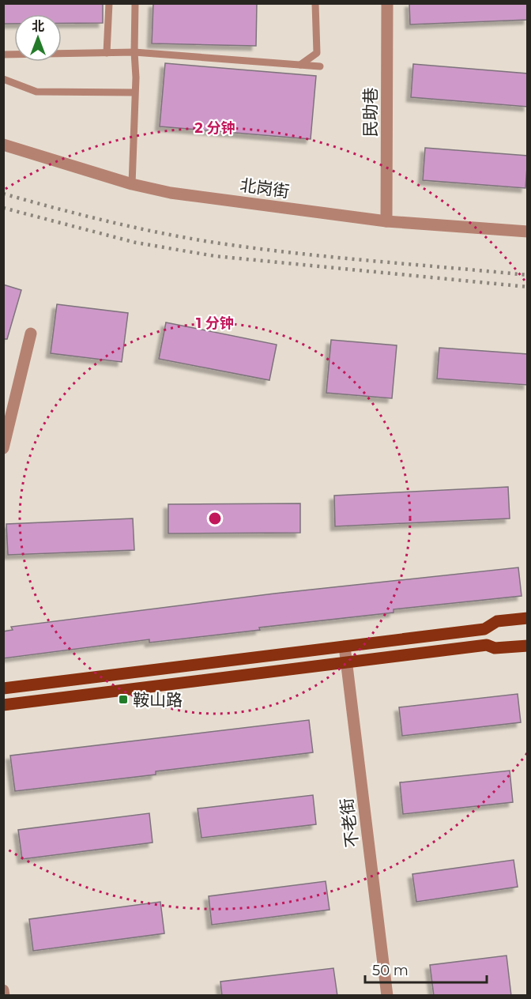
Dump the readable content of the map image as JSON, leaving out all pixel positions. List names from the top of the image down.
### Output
{
  "streets": {
    "street": ["民助巷", "北岗街", "不老街"]
  },
  "crossings": [
    ["民助巷", "北岗街"]
  ],
  "places": {
    "transit": ["鞍山路"]
  },
  "scale_bar": "50 m",
  "north": "top",
  "rings": ["2 分钟", "1 分钟"]
}
